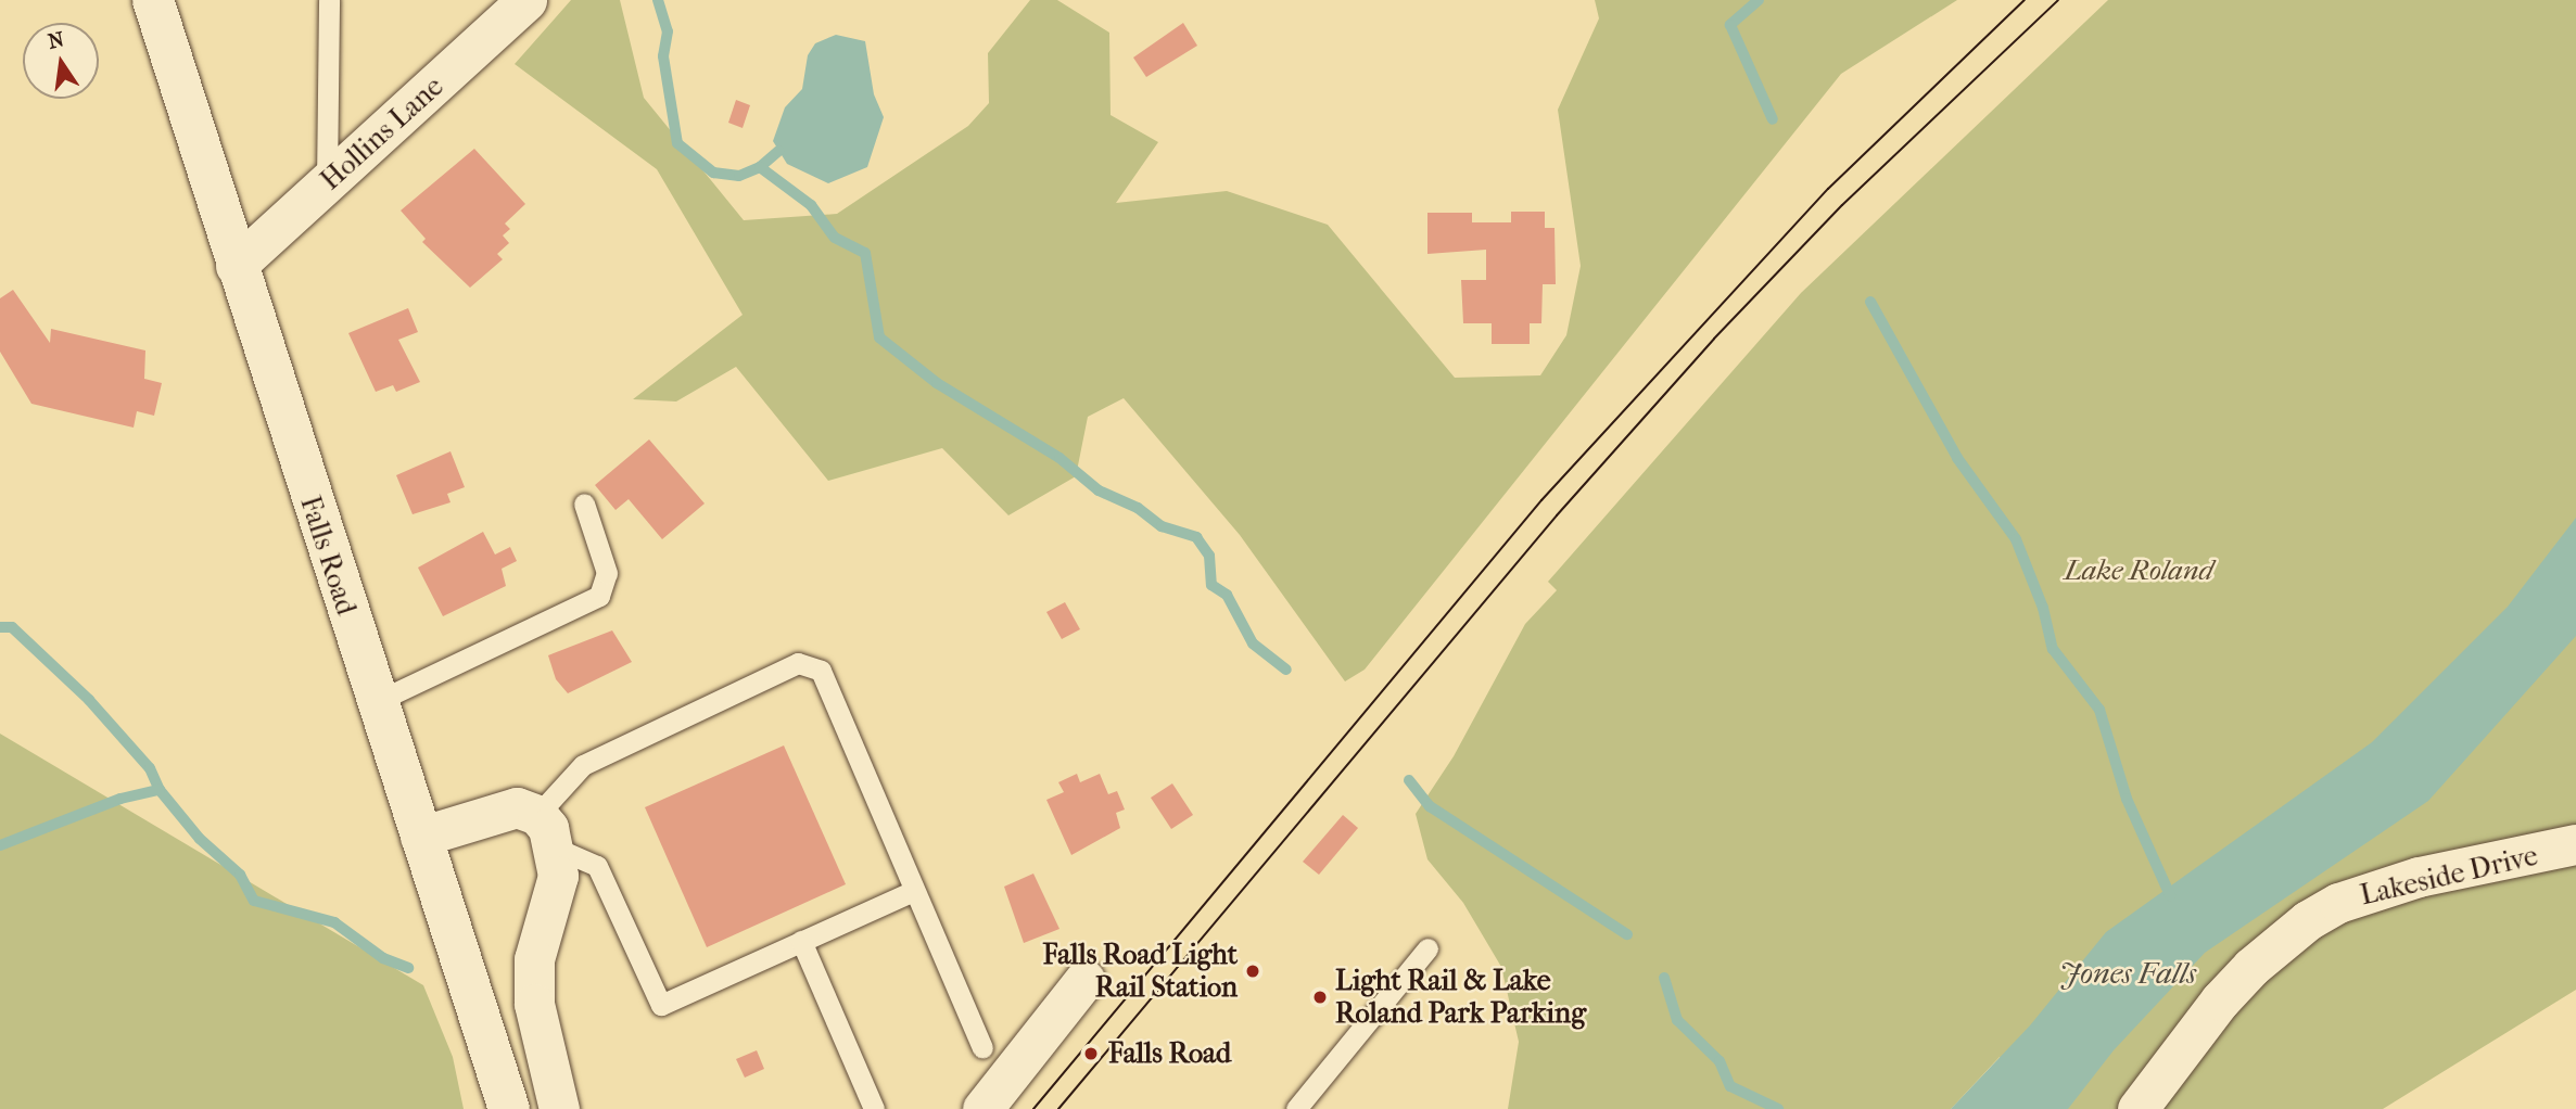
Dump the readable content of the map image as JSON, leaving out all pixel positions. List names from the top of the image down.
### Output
{
  "streets": {
    "main road": ["Falls Road"],
    "street": ["Hollins Lane", "Lakeside Drive"]
  },
  "crossings": [
    ["Hollins Lane", "Falls Road"]
  ],
  "water": ["Jones Falls"],
  "parks": ["Lake Roland"],
  "places": ["Falls Road Light Rail Station", "Light Rail & Lake Roland Park Parking", "Falls Road"],
  "north": "top"
}
